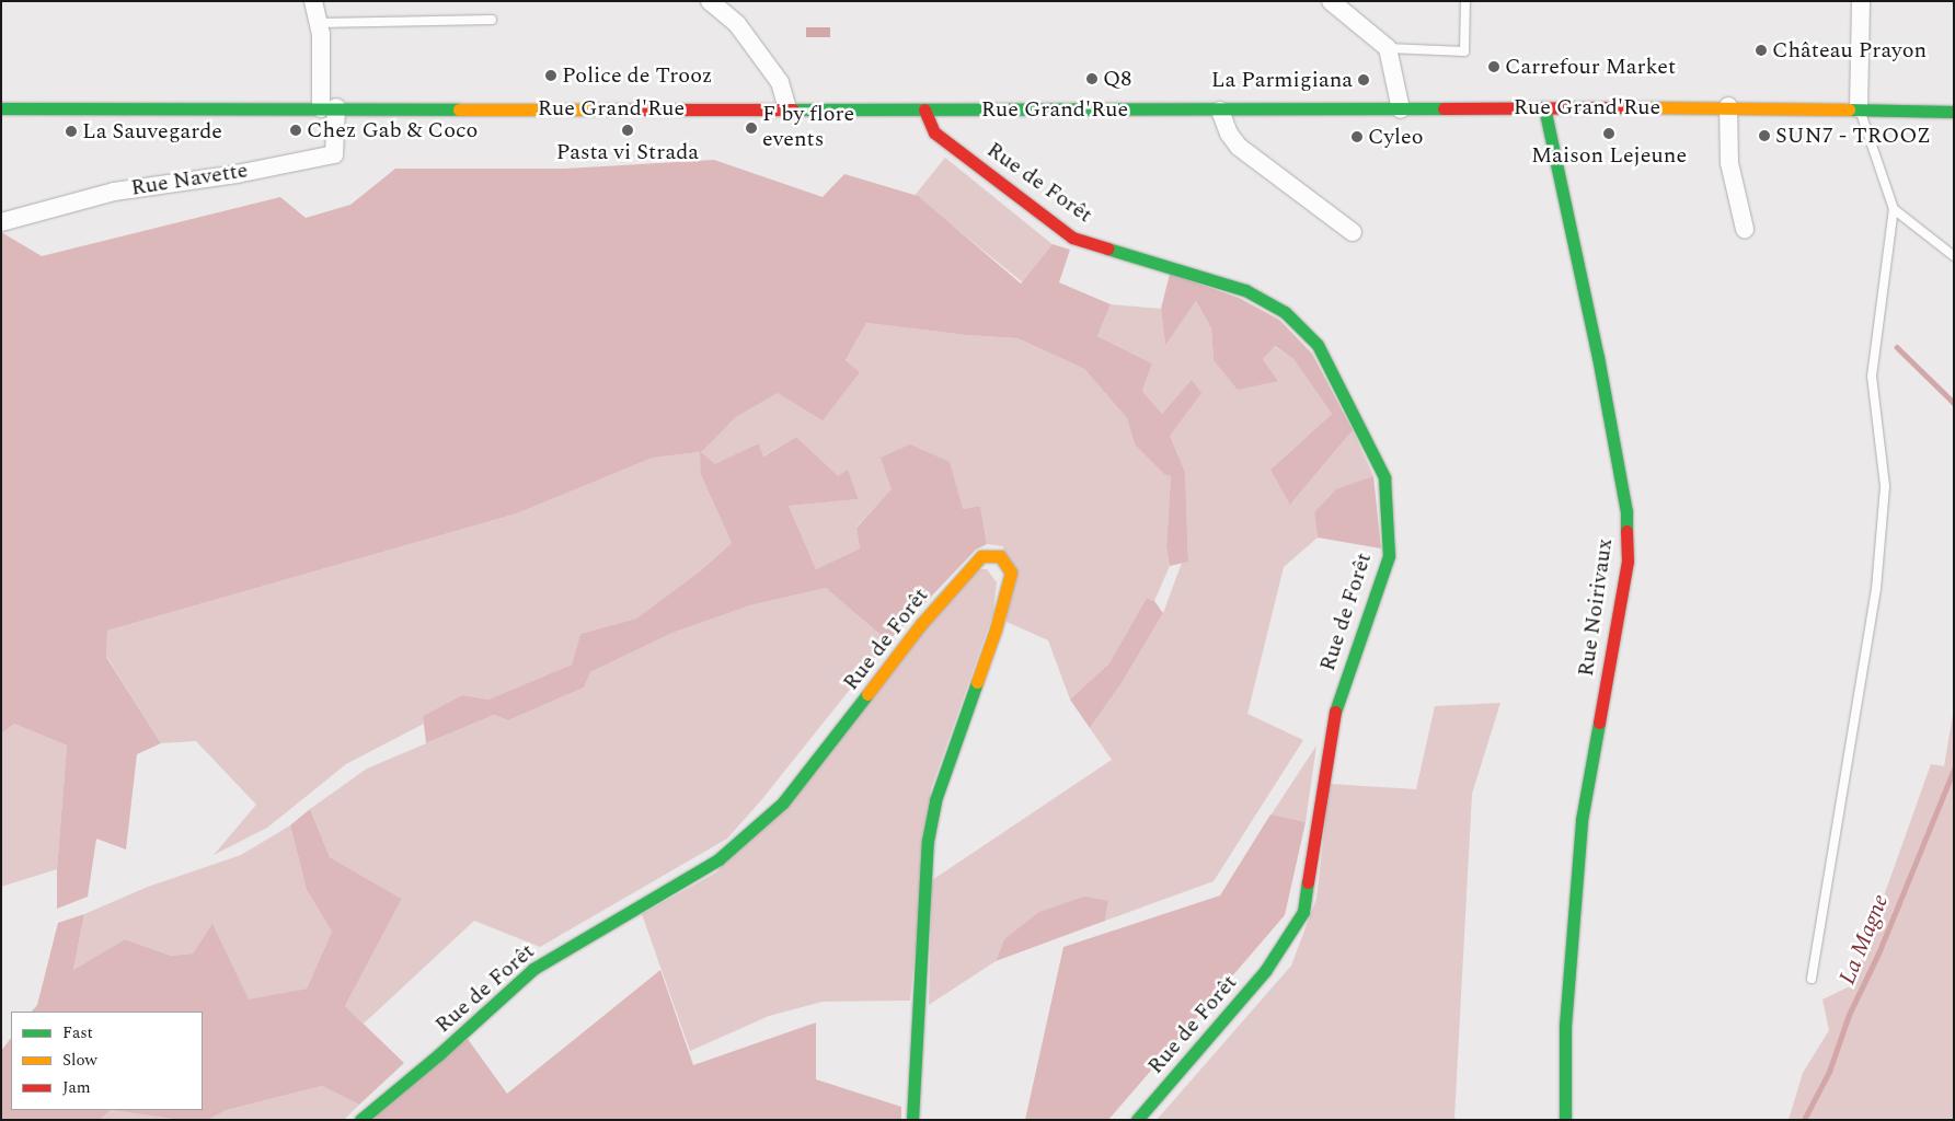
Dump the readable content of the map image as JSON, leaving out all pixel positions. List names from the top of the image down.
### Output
{
  "streets": {
    "main road": ["Rue Grand'Rue", "Rue de Forêt", "Rue Noirivaux"],
    "street": ["Rue Navette"]
  },
  "crossings": [
    ["Rue Grand'Rue", "Rue Navette"],
    ["Rue Grand'Rue", "Rue de Forêt"],
    ["Rue Grand'Rue", "Rue Noirivaux"]
  ],
  "water": ["La Magne"],
  "places": [
    "Château Prayon",
    "Carrefour Market",
    "Police de Trooz",
    "Q8",
    "La Parmigiana",
    "F by flore events",
    "Chez Gab & Coco",
    "Pasta vi Strada",
    "La Sauvegarde",
    "Maison Lejeune",
    "SUN7 - TROOZ",
    "Cyleo"
  ],
  "legend": ["Fast", "Slow", "Jam"]
}
